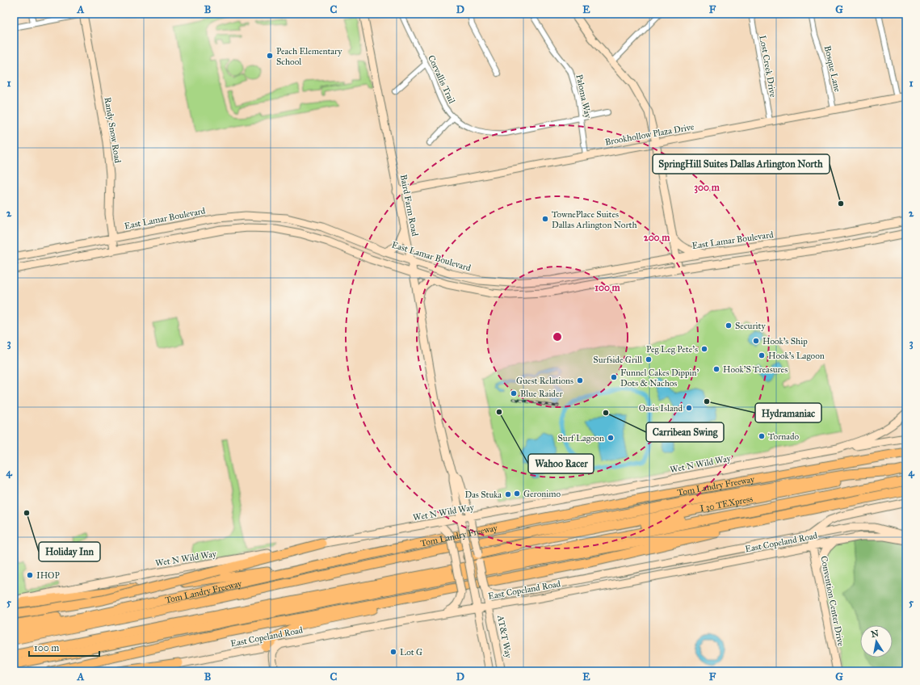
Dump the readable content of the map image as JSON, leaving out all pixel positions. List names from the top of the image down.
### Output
{
  "streets": {
    "highway": ["Tom Landry Freeway", "I 30 TEXpress"],
    "main road": [
      "Randy Snow Road",
      "Brookhollow Plaza Drive",
      "Baird Farm Road",
      "East Lamar Boulevard",
      "Wet N Wild Way",
      "East Copeland Road",
      "Convention Center Drive",
      "AT&T Way"
    ],
    "street": [
      "Lost Creek Drive",
      "Bosque Lane",
      "Corvallis Trail",
      "Paloma Way"
    ]
  },
  "crossings": [
    ["Lost Creek Drive", "Brookhollow Plaza Drive"],
    ["Bosque Lane", "Brookhollow Plaza Drive"],
    ["Corvallis Trail", "Paloma Way"],
    ["Paloma Way", "Brookhollow Plaza Drive"],
    ["Randy Snow Road", "East Lamar Boulevard"],
    ["Brookhollow Plaza Drive", "Baird Farm Road"],
    ["Baird Farm Road", "East Lamar Boulevard"],
    ["Baird Farm Road", "AT&T Way"],
    ["Wet N Wild Way", "AT&T Way"],
    ["East Copeland Road", "Convention Center Drive"],
    ["East Copeland Road", "AT&T Way"]
  ],
  "places": [
    "Peach Elementary School",
    "SpringHill Suites Dallas Arlington North",
    "TownePlace Suites Dallas Arlington North",
    "Security",
    "Hook's Ship",
    "Peg Leg Pete's",
    "Hook's Lagoon",
    "Surfside Grill",
    "Hook'S Treasures",
    "Funnel Cakes Dippin' Dots & Nachos",
    "Guest Relations",
    "Blue Raider",
    "Hydramaniac",
    "Oasis Island",
    "Wahoo Racer",
    "Carribean Swing",
    "Tornado",
    "Surf Lagoon",
    "Geronimo",
    "Das Stuka",
    "Holiday Inn",
    "IHOP",
    "Lot G"
  ],
  "scale_bar": "100 m",
  "north": "top",
  "grid": {
    "columns": [
      "A",
      "B",
      "C",
      "D",
      "E",
      "F",
      "G"
    ],
    "rows": [
      "1",
      "2",
      "3",
      "4",
      "5"
    ]
  },
  "rings": ["300 m", "200 m", "100 m"]
}
